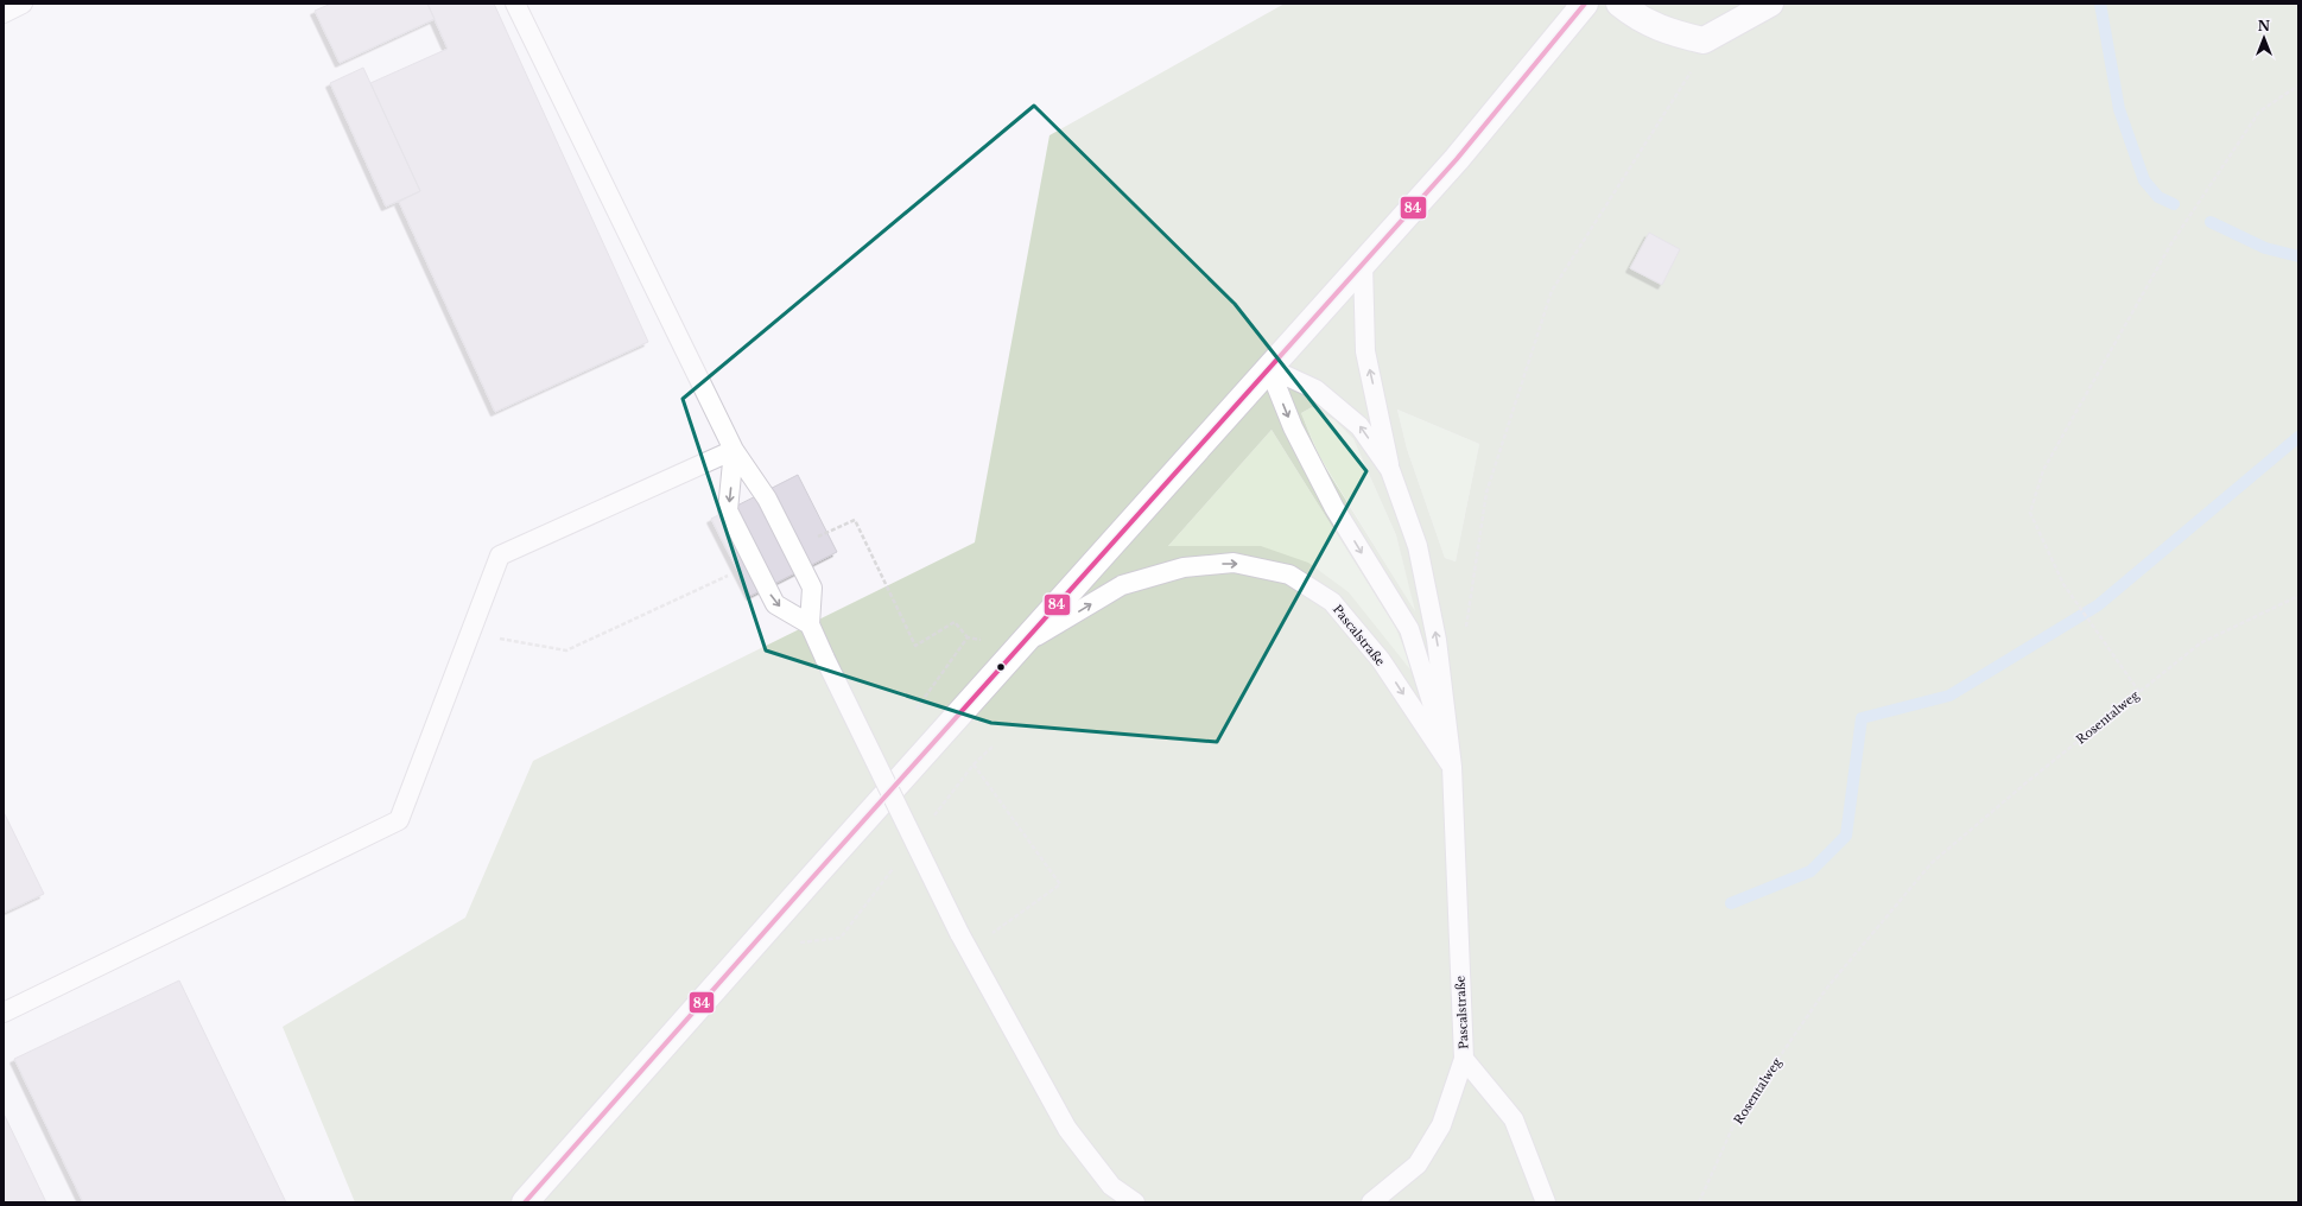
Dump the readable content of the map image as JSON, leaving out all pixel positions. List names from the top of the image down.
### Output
{
  "streets": {
    "street": ["Pascalstraße"],
    "path": ["Rosentalweg"]
  },
  "lines": ["transit line 84"],
  "north": "top"
}
